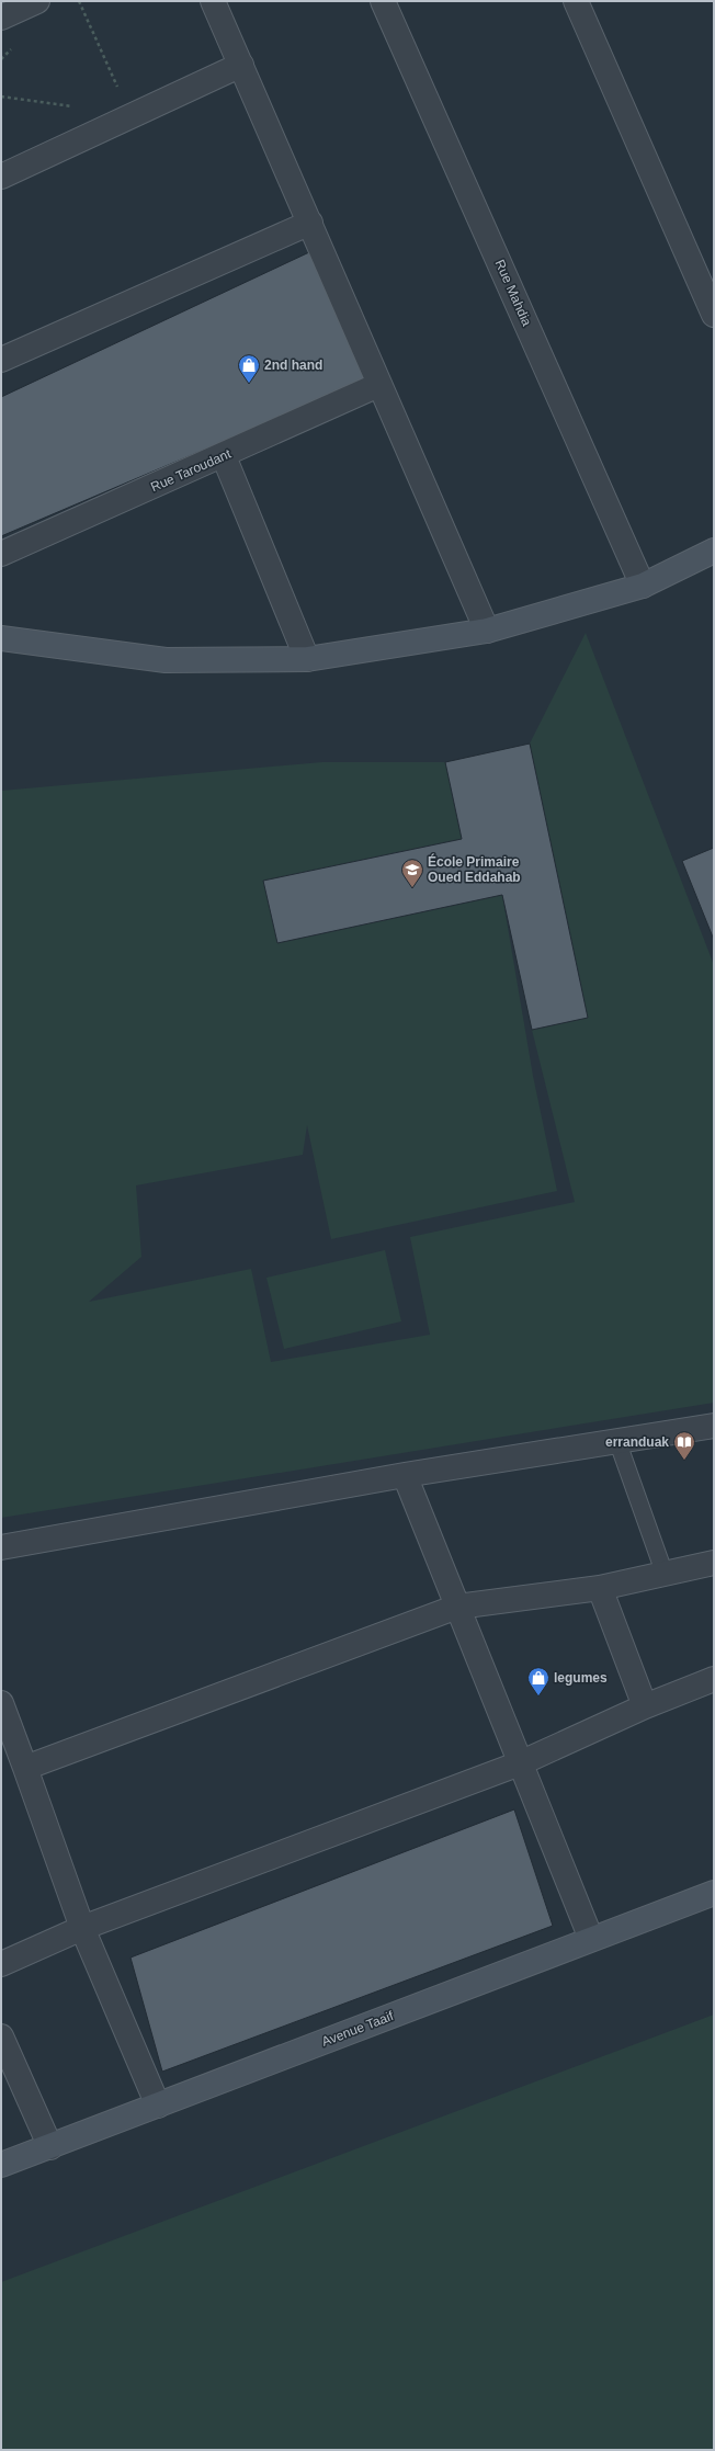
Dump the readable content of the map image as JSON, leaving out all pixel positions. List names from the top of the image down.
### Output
{
  "streets": {
    "street": ["Rue Mahdia", "Rue Taroudant", "Avenue Taaif"]
  },
  "places": {
    "shop": ["2nd hand", "legumes"],
    "school or university": ["École Primaire Oued Eddahab"],
    "library": ["erranduak"]
  }
}
